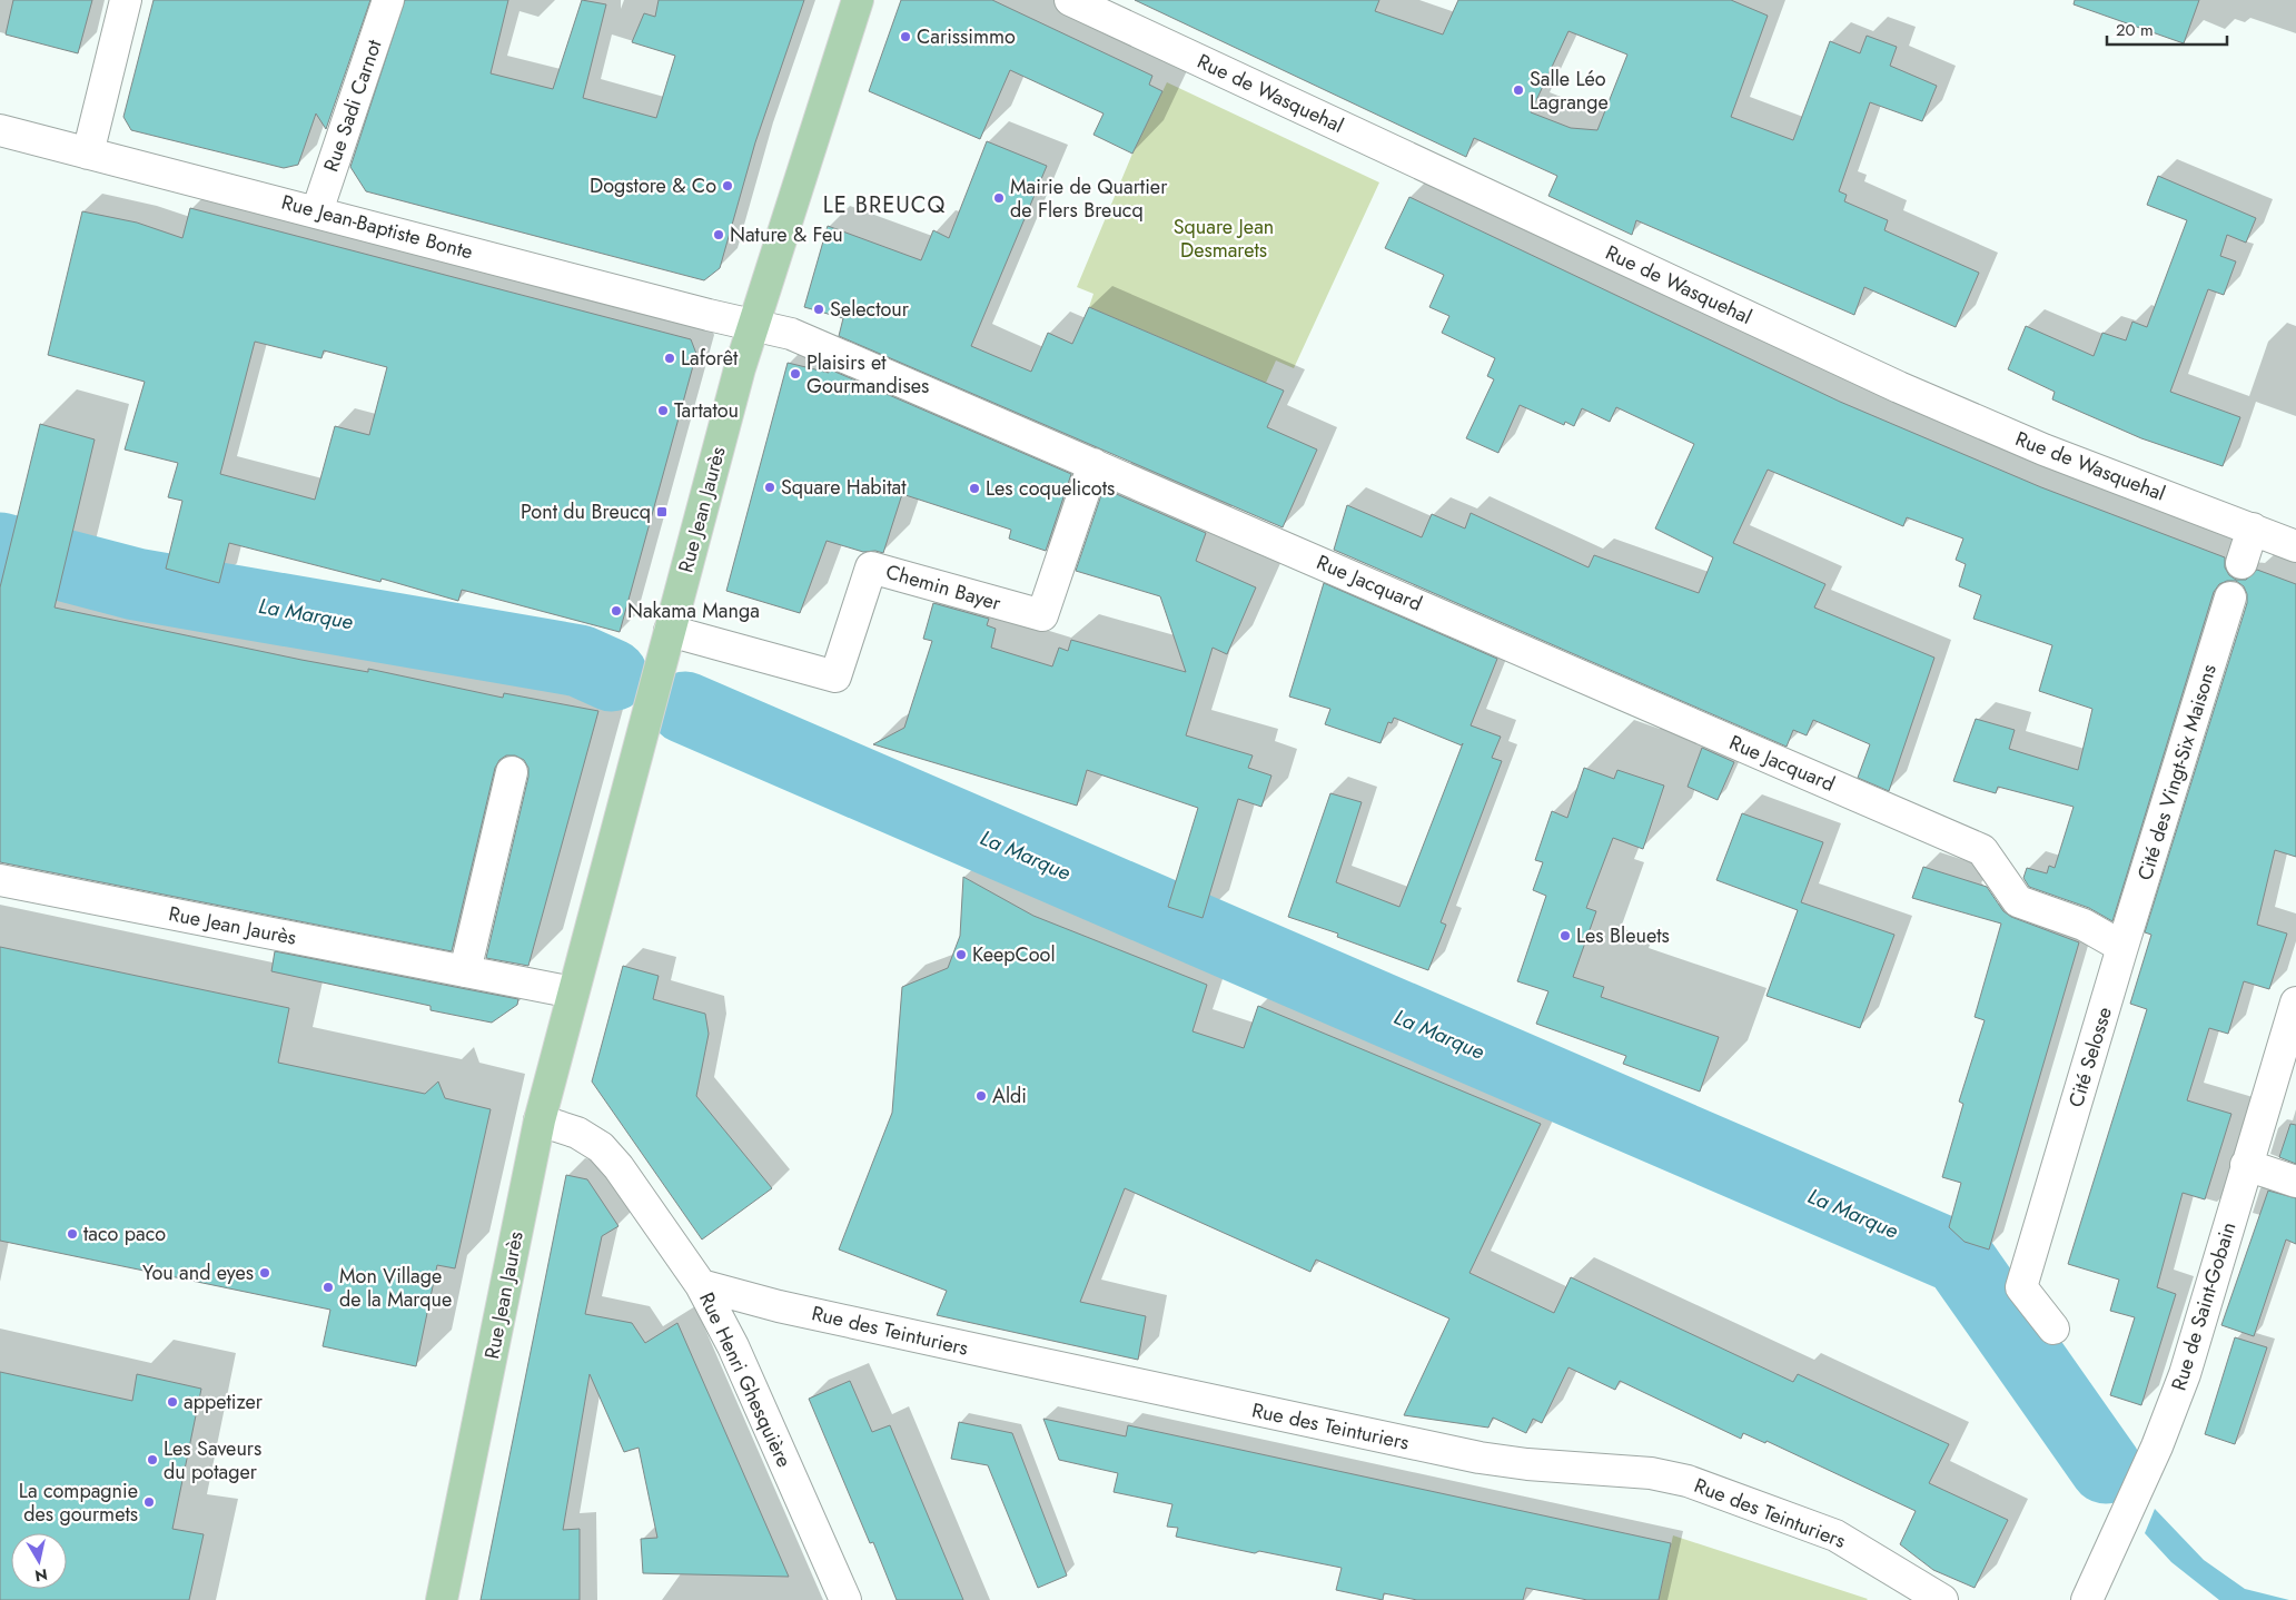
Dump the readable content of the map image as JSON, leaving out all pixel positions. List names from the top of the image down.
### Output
{
  "streets": {
    "main road": ["Rue Jean Jaurès"],
    "street": [
      "Rue de Wasquehal",
      "Rue Sadi Carnot",
      "Rue Jean-Baptiste Bonte",
      "Rue Jacquard",
      "Chemin Bayer",
      "Cité des Vingt-Six Maisons",
      "Cité Selosse",
      "Rue de Saint-Gobain",
      "Rue des Teinturiers",
      "Rue Henri Ghesquière"
    ]
  },
  "crossings": [
    ["Rue Sadi Carnot", "Rue Jean-Baptiste Bonte"],
    ["Rue Jean-Baptiste Bonte", "Rue Jean Jaurès"],
    ["Rue Jean-Baptiste Bonte", "Rue Jacquard"],
    ["Rue Jean Jaurès", "Rue Jacquard"],
    ["Rue Jean Jaurès", "Chemin Bayer"],
    ["Rue Jean Jaurès", "Rue Henri Ghesquière"],
    ["Rue Jacquard", "Chemin Bayer"],
    ["Rue Jacquard", "Cité des Vingt-Six Maisons"],
    ["Rue Jacquard", "Cité Selosse"],
    ["Cité des Vingt-Six Maisons", "Cité Selosse"],
    ["Rue des Teinturiers", "Rue Henri Ghesquière"]
  ],
  "districts": ["LE BREUCQ"],
  "water": ["La Marque"],
  "parks": ["Square Jean Desmarets"],
  "places": {
    "other": [
      "Carissimmo",
      "Salle Léo Lagrange",
      "Dogstore & Co",
      "Mairie de Quartier de Flers Breucq",
      "Nature & Feu",
      "Selectour",
      "Laforêt",
      "Plaisirs et Gourmandises",
      "Tartatou",
      "Square Habitat",
      "Les coquelicots",
      "Nakama Manga",
      "Les Bleuets",
      "KeepCool",
      "Aldi",
      "taco paco",
      "You and eyes",
      "Mon Village de la Marque",
      "appetizer",
      "Les Saveurs du potager",
      "La compagnie des gourmets"
    ],
    "transit": ["Pont du Breucq"]
  },
  "scale_bar": "20 m",
  "north": "bottom"
}
